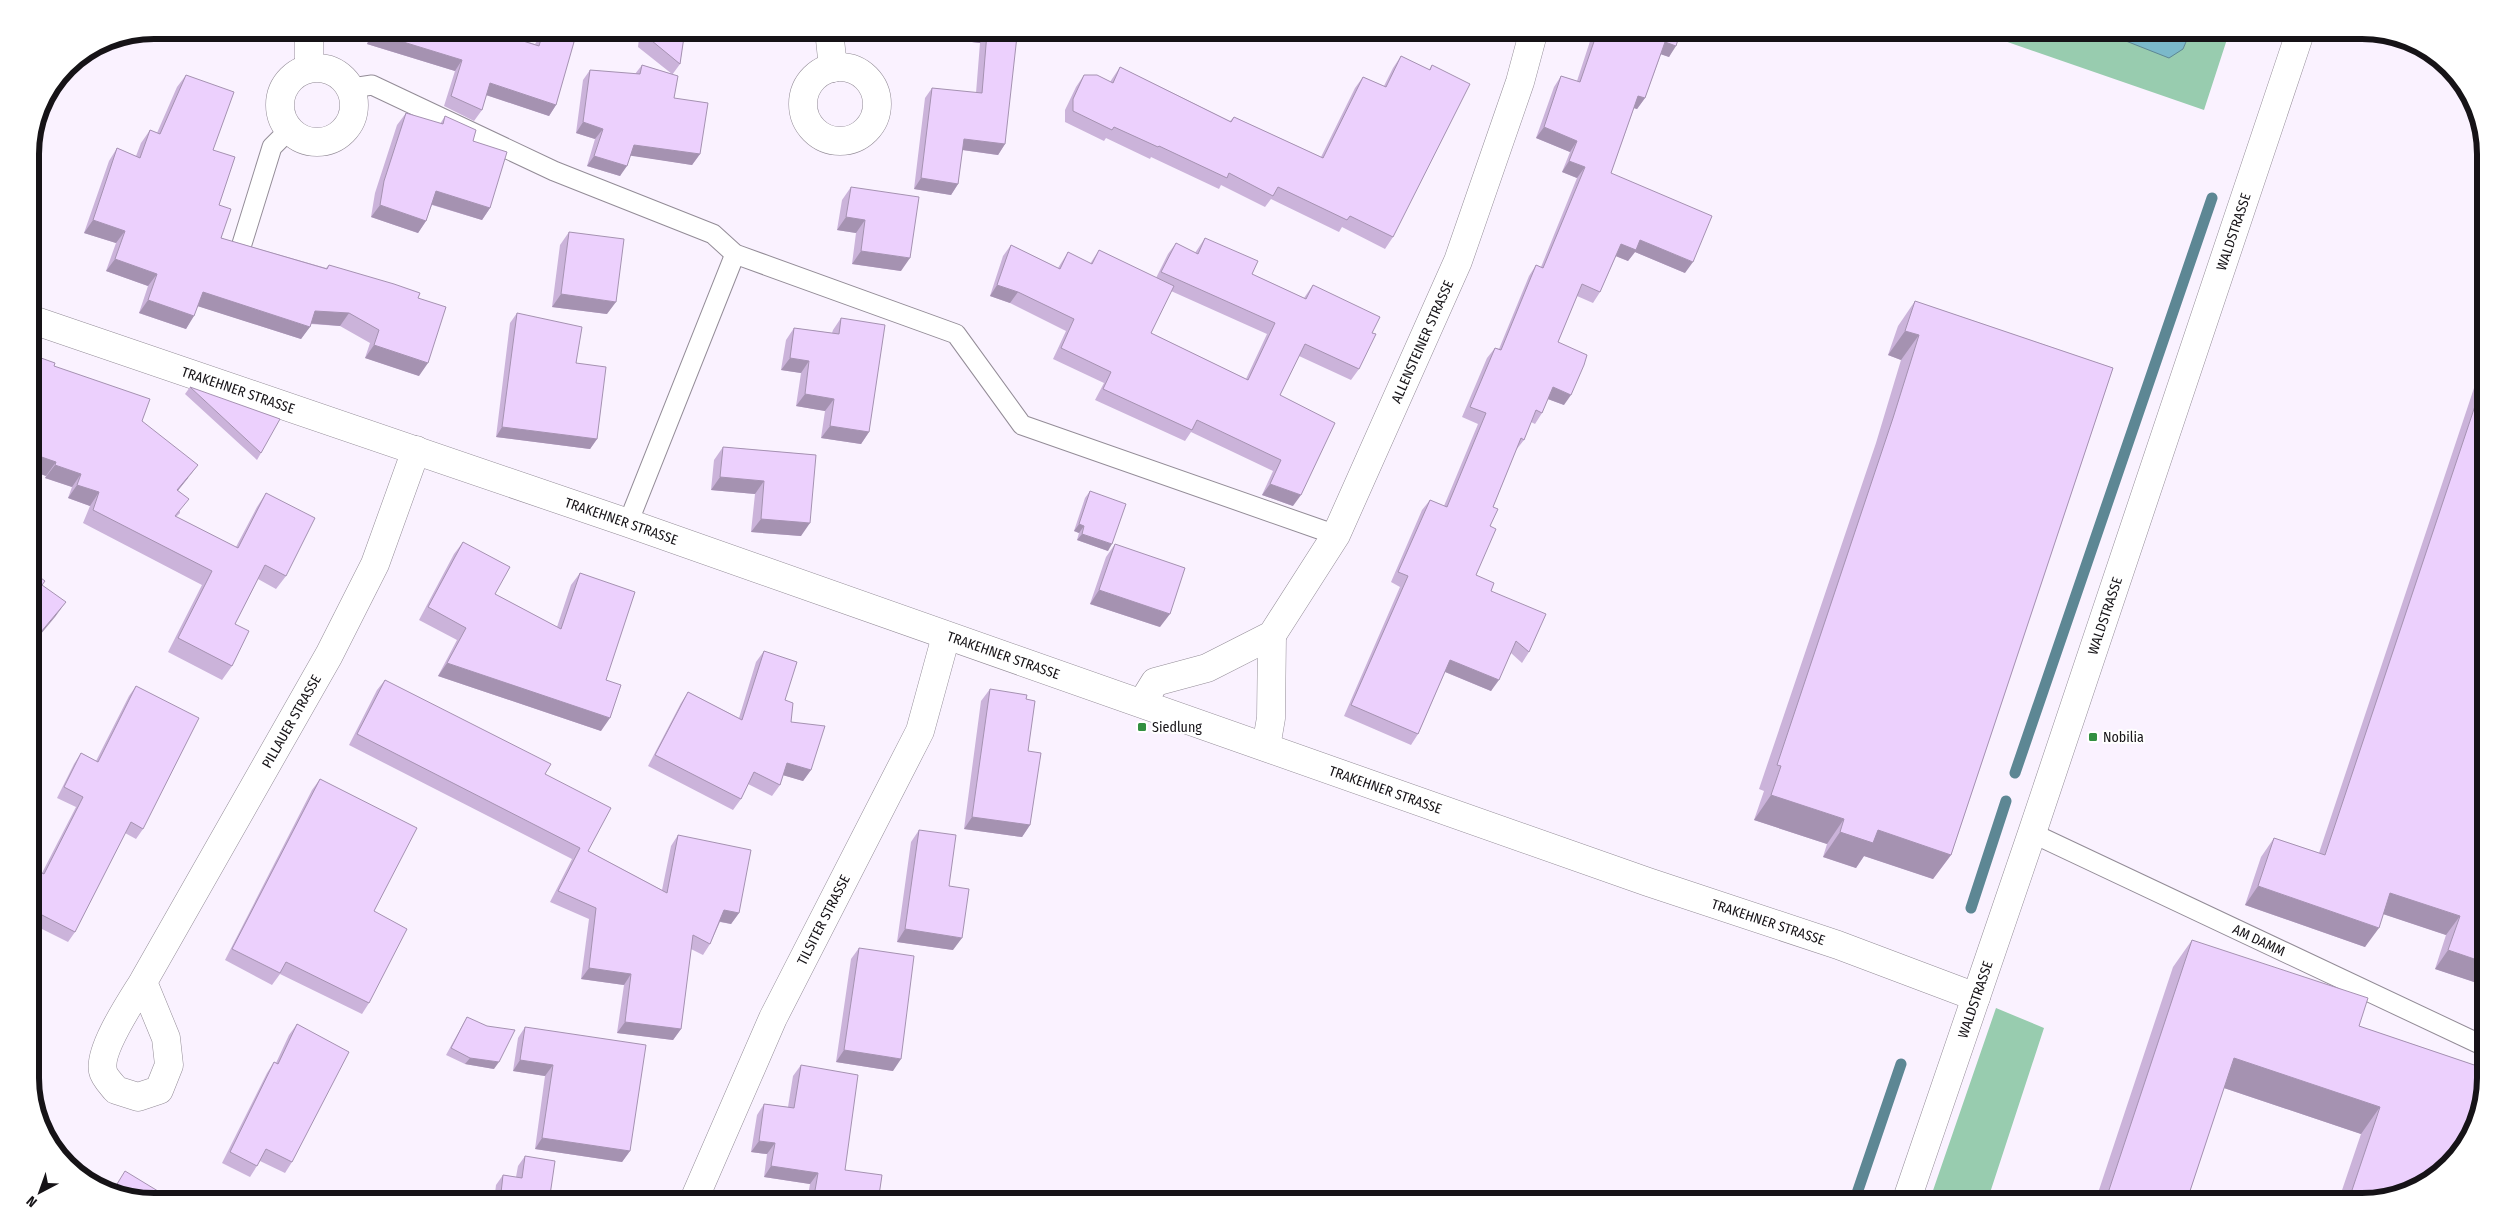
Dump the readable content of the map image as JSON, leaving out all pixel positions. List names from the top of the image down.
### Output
{
  "streets": {
    "street": [
      "WALDSTRASSE",
      "ALLENSTEINER STRASSE",
      "TRAKEHNER STRASSE",
      "PILLAUER STRASSE",
      "TILSITER STRASSE"
    ],
    "lane": ["AM DAMM"]
  },
  "crossings": [
    ["WALDSTRASSE", "TRAKEHNER STRASSE"],
    ["WALDSTRASSE", "AM DAMM"],
    ["TRAKEHNER STRASSE", "PILLAUER STRASSE"],
    ["TRAKEHNER STRASSE", "TILSITER STRASSE"]
  ],
  "places": {
    "transit": ["Siedlung", "Nobilia"]
  },
  "north": "bottom left"
}
